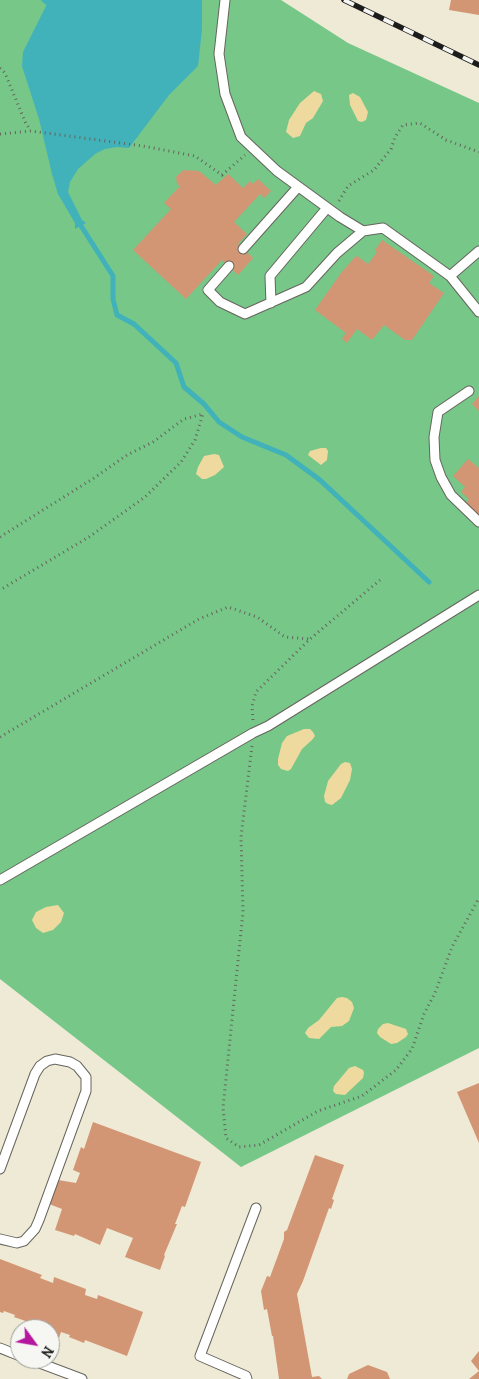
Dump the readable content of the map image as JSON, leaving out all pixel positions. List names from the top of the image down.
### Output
{
  "north": "bottom right"
}
